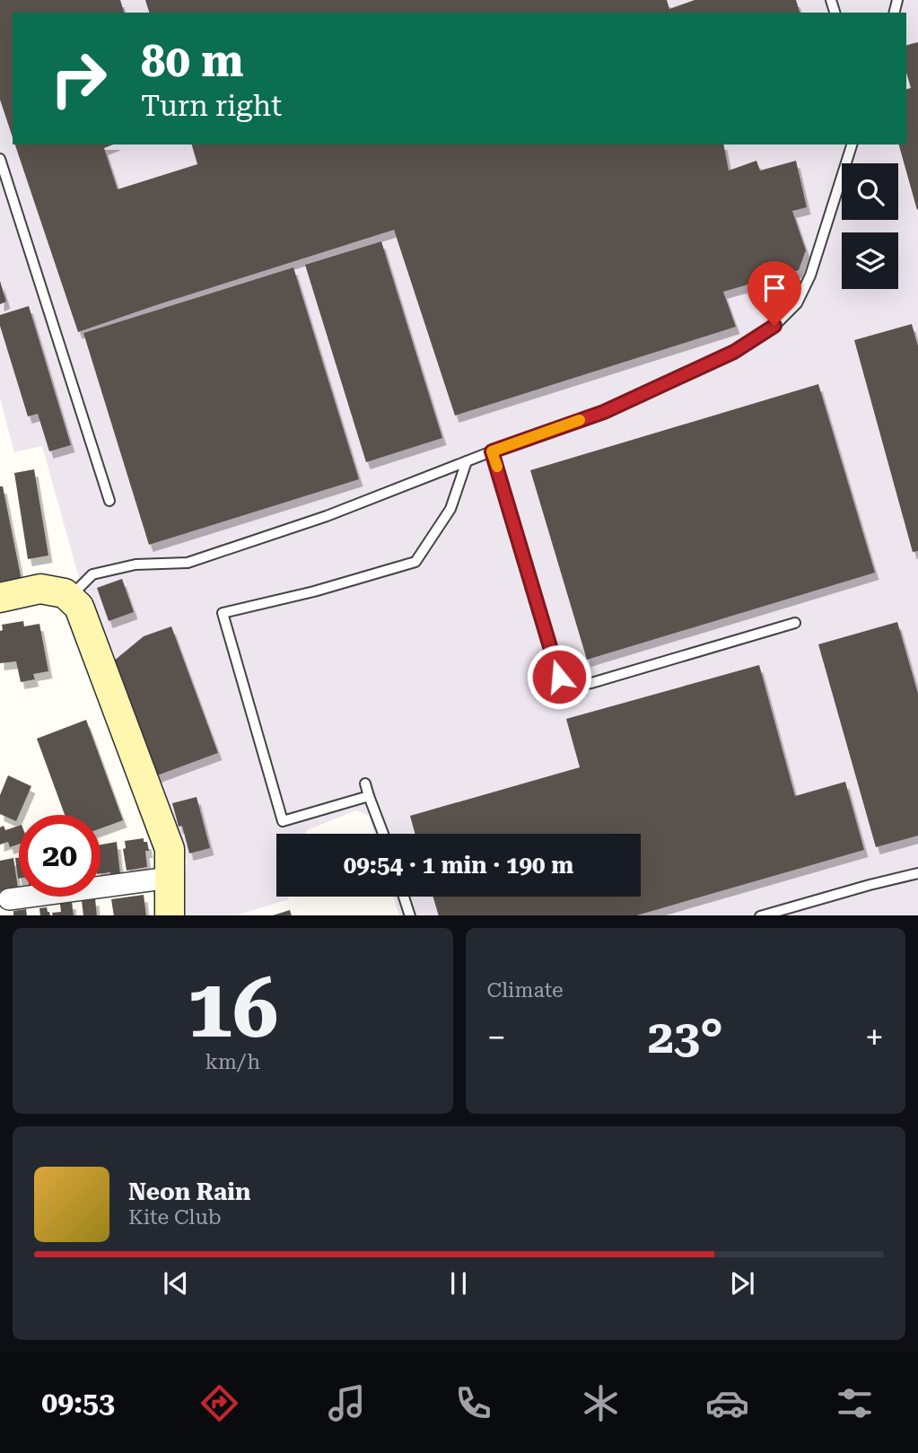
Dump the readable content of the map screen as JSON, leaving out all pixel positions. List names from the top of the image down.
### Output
{
  "page": {
    "turn": ["80 m", "Turn right"],
    "limit": "20",
    "trip": "09:54 · 1 min · 190 m",
    "tile": [
      ["16", "km/h"],
      "Climate"
    ],
    "heat": ["−", "23°", "+"],
    "song": ["Neon Rain", "Kite Club"],
    "tabs": "09:53"
  }
}
